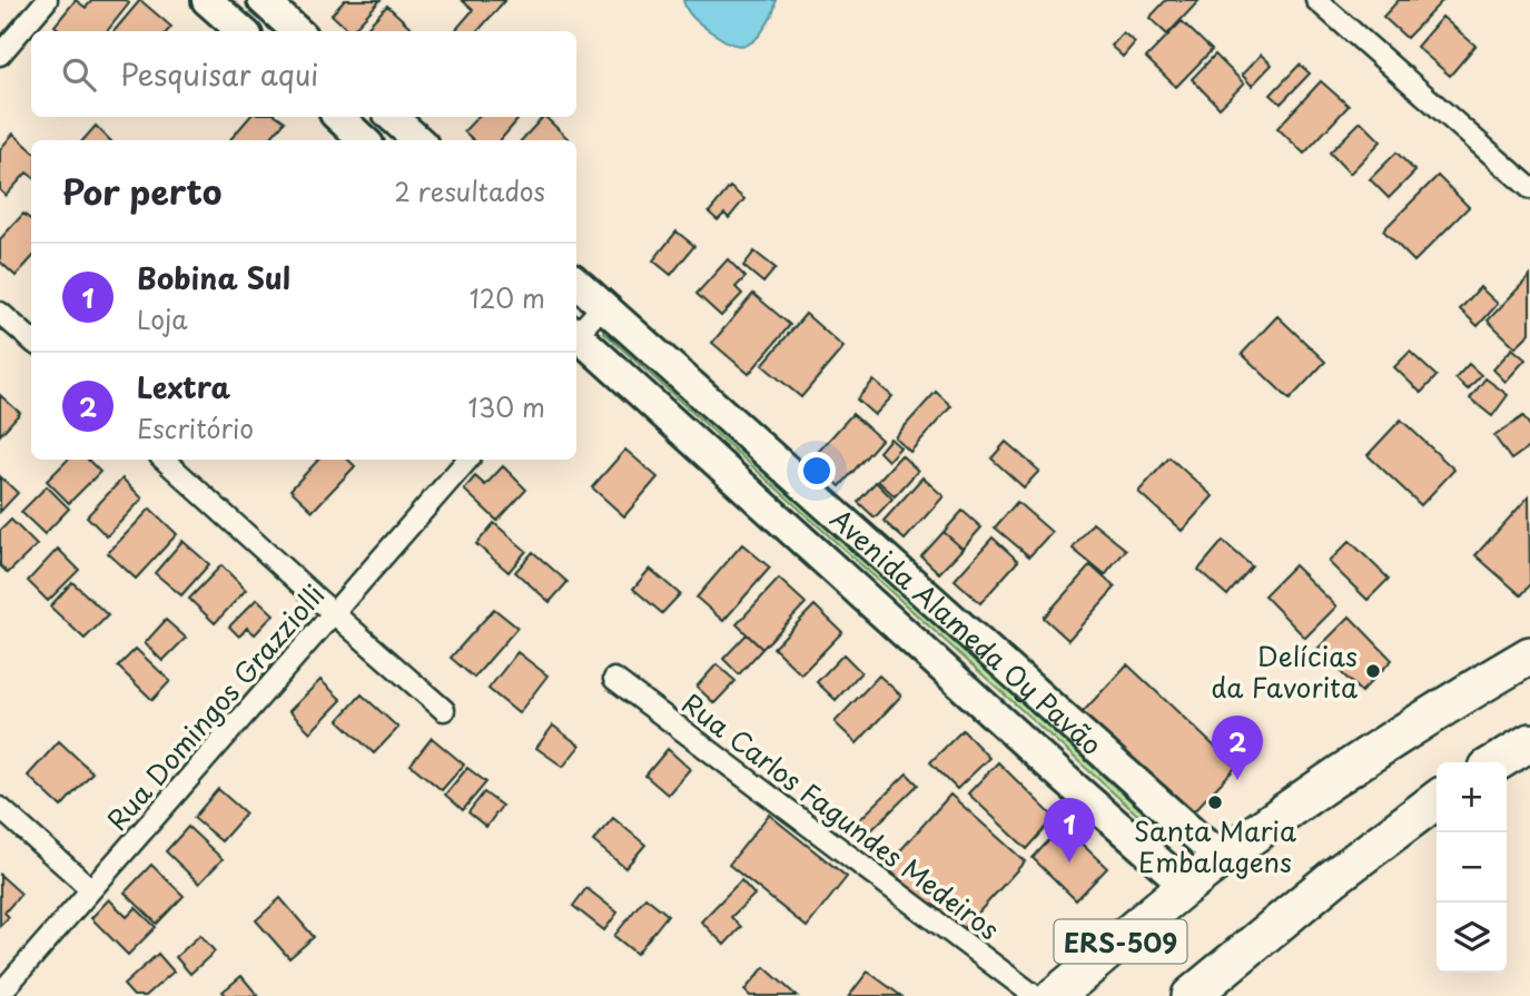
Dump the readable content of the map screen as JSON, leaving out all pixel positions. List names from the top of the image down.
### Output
{
  "streets": {
    "highway": ["ERS-509"],
    "street": ["Avenida Alameda Oy Pavão", "Rua Domingos Grazziolli", "Rua Carlos Fagundes Medeiros"]
  },
  "crossings": [
    ["Avenida Alameda Oy Pavão", "ERS-509"]
  ],
  "places": ["Delícias da Favorita", "Santa Maria Embalagens"],
  "page": {
    "search": "Pesquisar aqui",
    "heading": ["Por perto", "2 resultados"],
    "list": [
      {
        "mark": "1",
        "name": "Bobina Sul",
        "note": "Loja",
        "value": "120 m"
      },
      {
        "mark": "2",
        "name": "Lextra",
        "note": "Escritório",
        "value": "130 m"
      }
    ],
    "pins": ["2", "1"],
    "map_buttons": ["+", "−"]
  }
}
